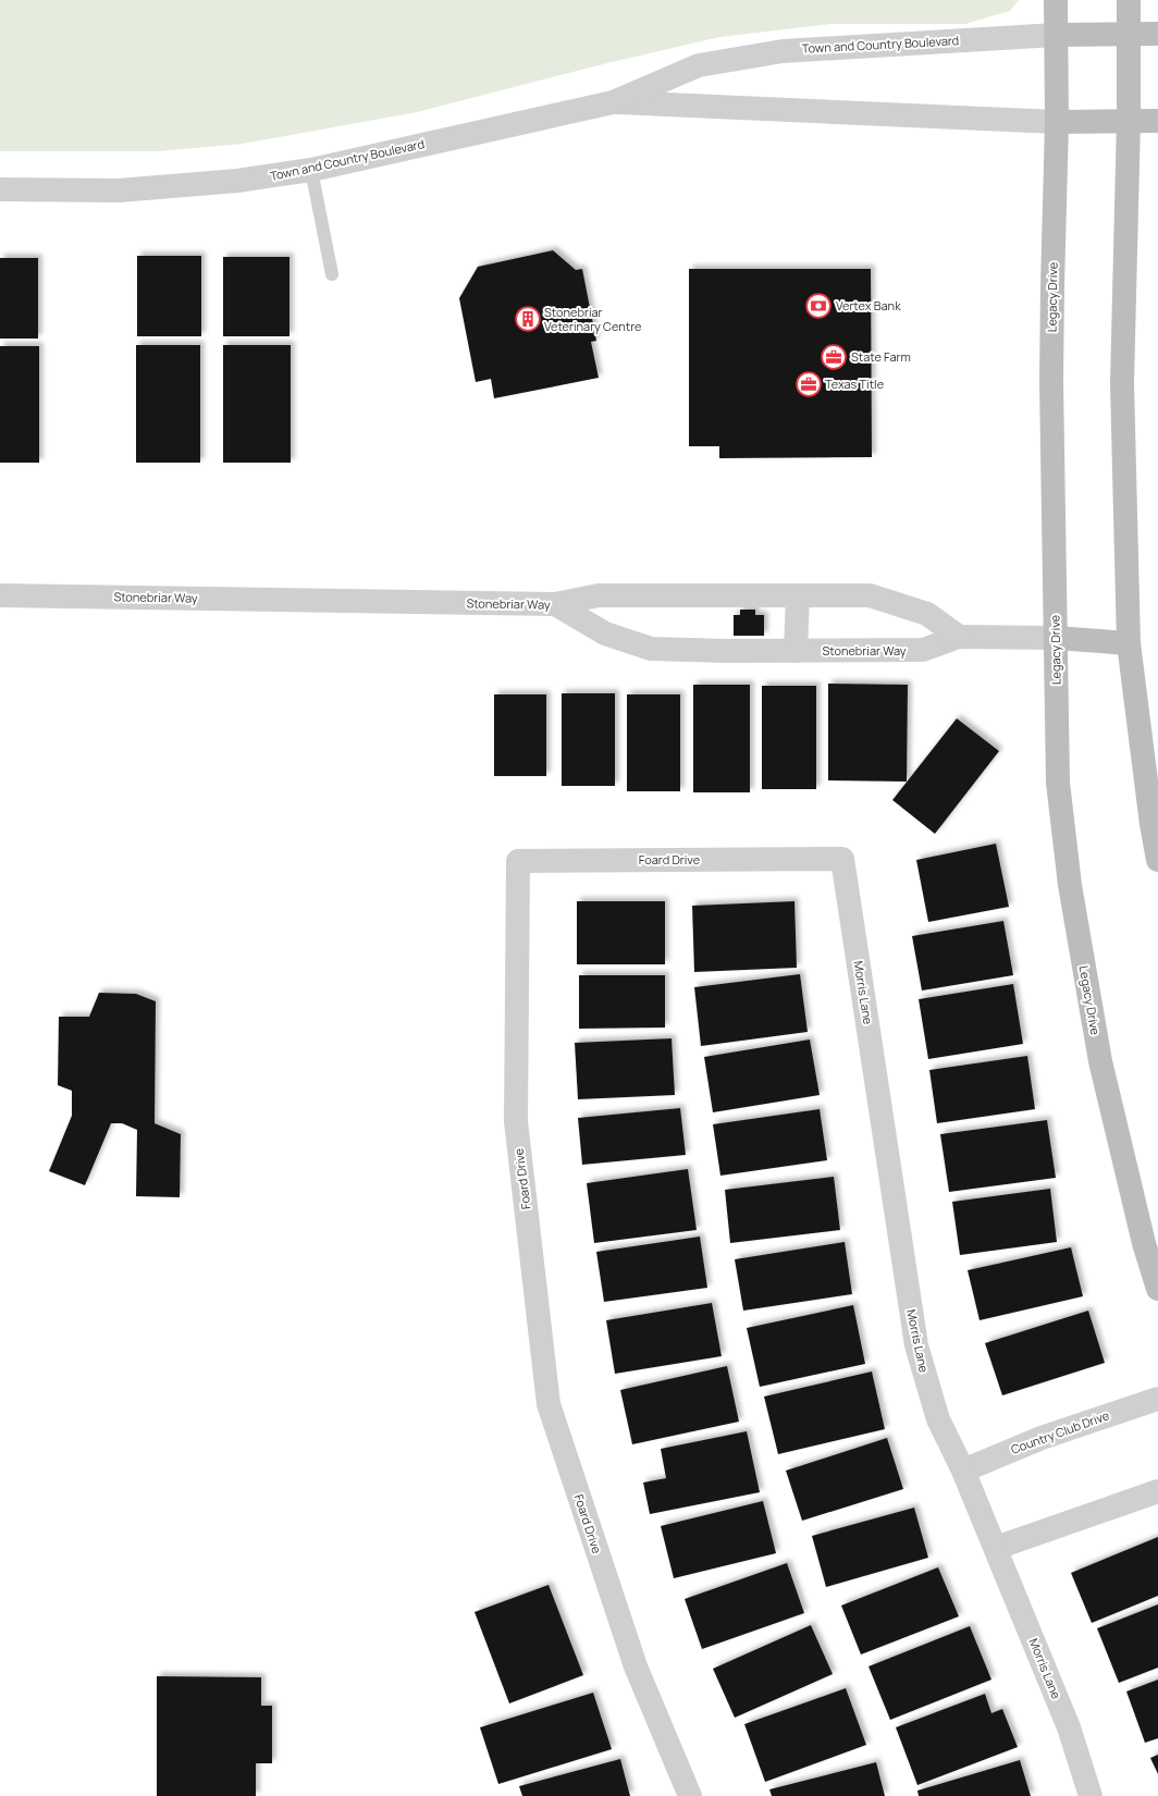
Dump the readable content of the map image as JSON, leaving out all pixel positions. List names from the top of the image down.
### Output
{
  "streets": {
    "main road": ["Town and Country Boulevard", "Legacy Drive"],
    "street": [
      "Stonebriar Way",
      "Foard Drive",
      "Morris Lane",
      "Country Club Drive"
    ]
  },
  "crossings": [
    ["Town and Country Boulevard", "Legacy Drive"],
    ["Legacy Drive", "Stonebriar Way"],
    ["Foard Drive", "Morris Lane"],
    ["Morris Lane", "Country Club Drive"]
  ],
  "places": {
    "bank": ["Vertex Bank"],
    "building": ["Stonebriar Veterinary Centre"],
    "office": ["State Farm", "Texas Title"]
  }
}
